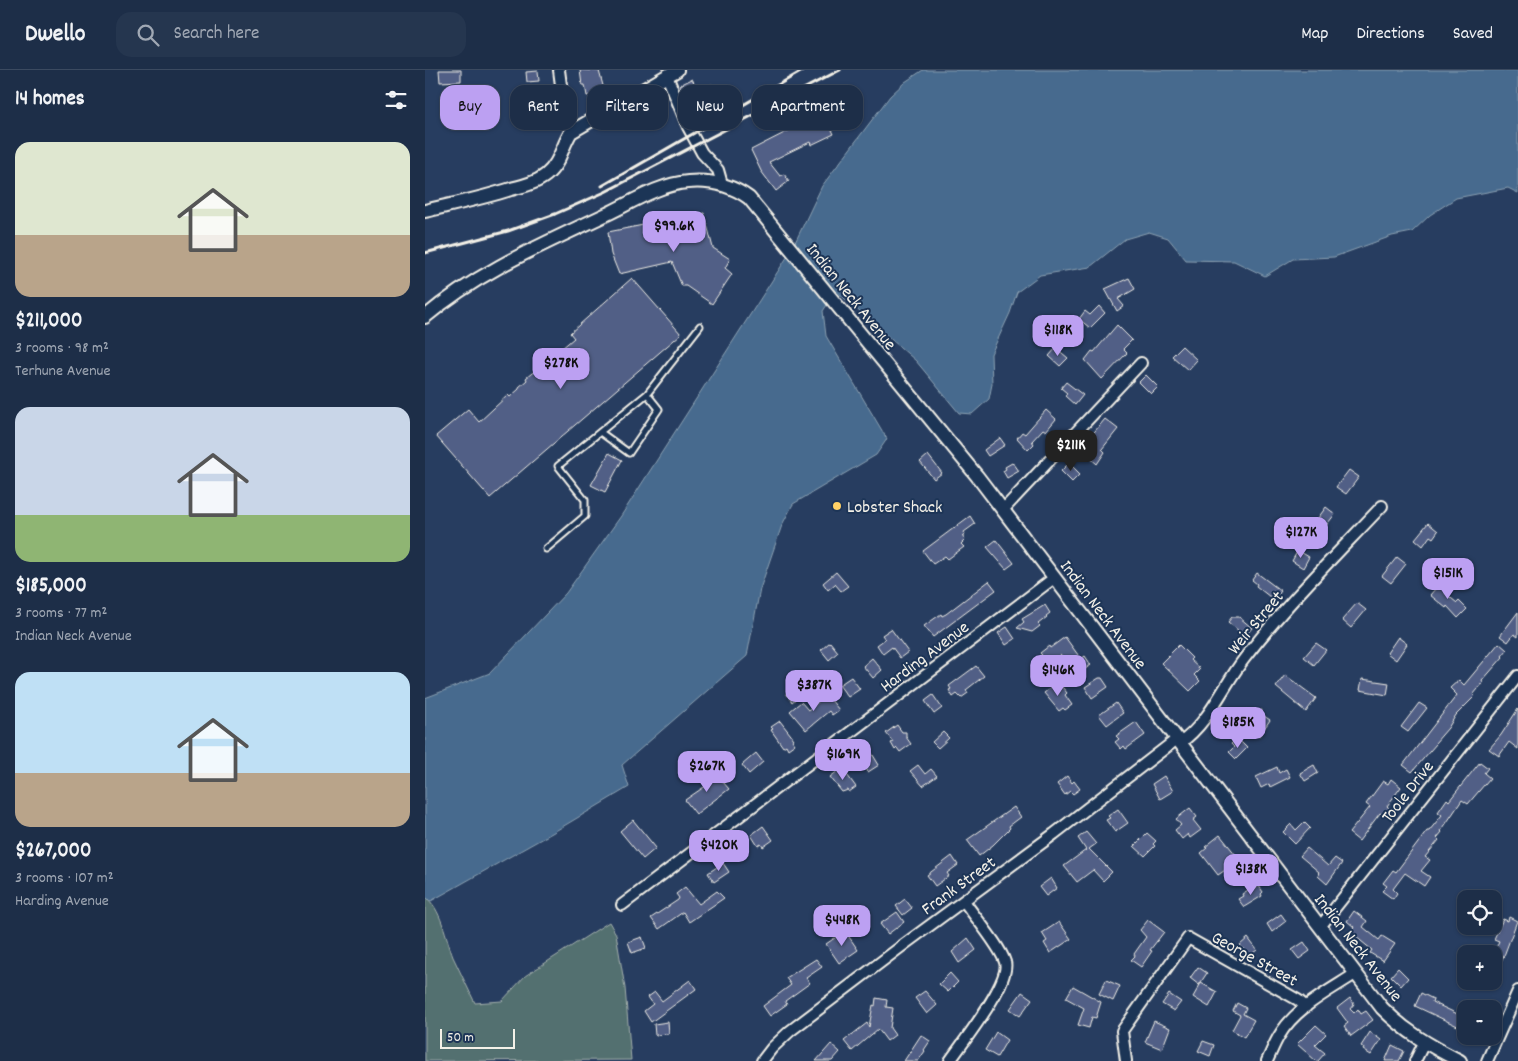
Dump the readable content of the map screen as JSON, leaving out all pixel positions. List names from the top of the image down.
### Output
{
  "streets": {
    "street": [
      "Indian Neck Avenue",
      "Weir Street",
      "Harding Avenue",
      "Toole Drive",
      "Frank Street",
      "George Street"
    ]
  },
  "crossings": [
    ["Indian Neck Avenue", "Weir Street"],
    ["Indian Neck Avenue", "Harding Avenue"],
    ["Indian Neck Avenue", "Toole Drive"],
    ["Indian Neck Avenue", "Frank Street"],
    ["Weir Street", "Frank Street"]
  ],
  "places": ["Lobster Shack"],
  "scale_bar": "50 m",
  "page": {
    "header": "Dwello",
    "search": "Search here",
    "nav": ["Map", "Directions", "Saved"],
    "heading": "14 homes",
    "chip": [
      "Buy",
      "Rent",
      "Filters",
      "New",
      "Apartment"
    ],
    "list": [
      {
        "name": "$211,000",
        "note": "3 rooms · 98 m² · Terhune Avenue"
      },
      {
        "name": "$185,000",
        "note": "3 rooms · 77 m² · Indian Neck Avenue"
      },
      {
        "name": "$267,000",
        "note": "3 rooms · 107 m² · Harding Avenue"
      }
    ],
    "price": [
      "$99.6K",
      "$118K",
      "$278K",
      "$211K",
      "$127K",
      "$151K",
      "$146K",
      "$387K",
      "$185K",
      "$169K",
      "$267K",
      "$420K",
      "$138K",
      "$448K"
    ],
    "map_buttons": ["+", "−"],
    "scale": "50 m"
  }
}
